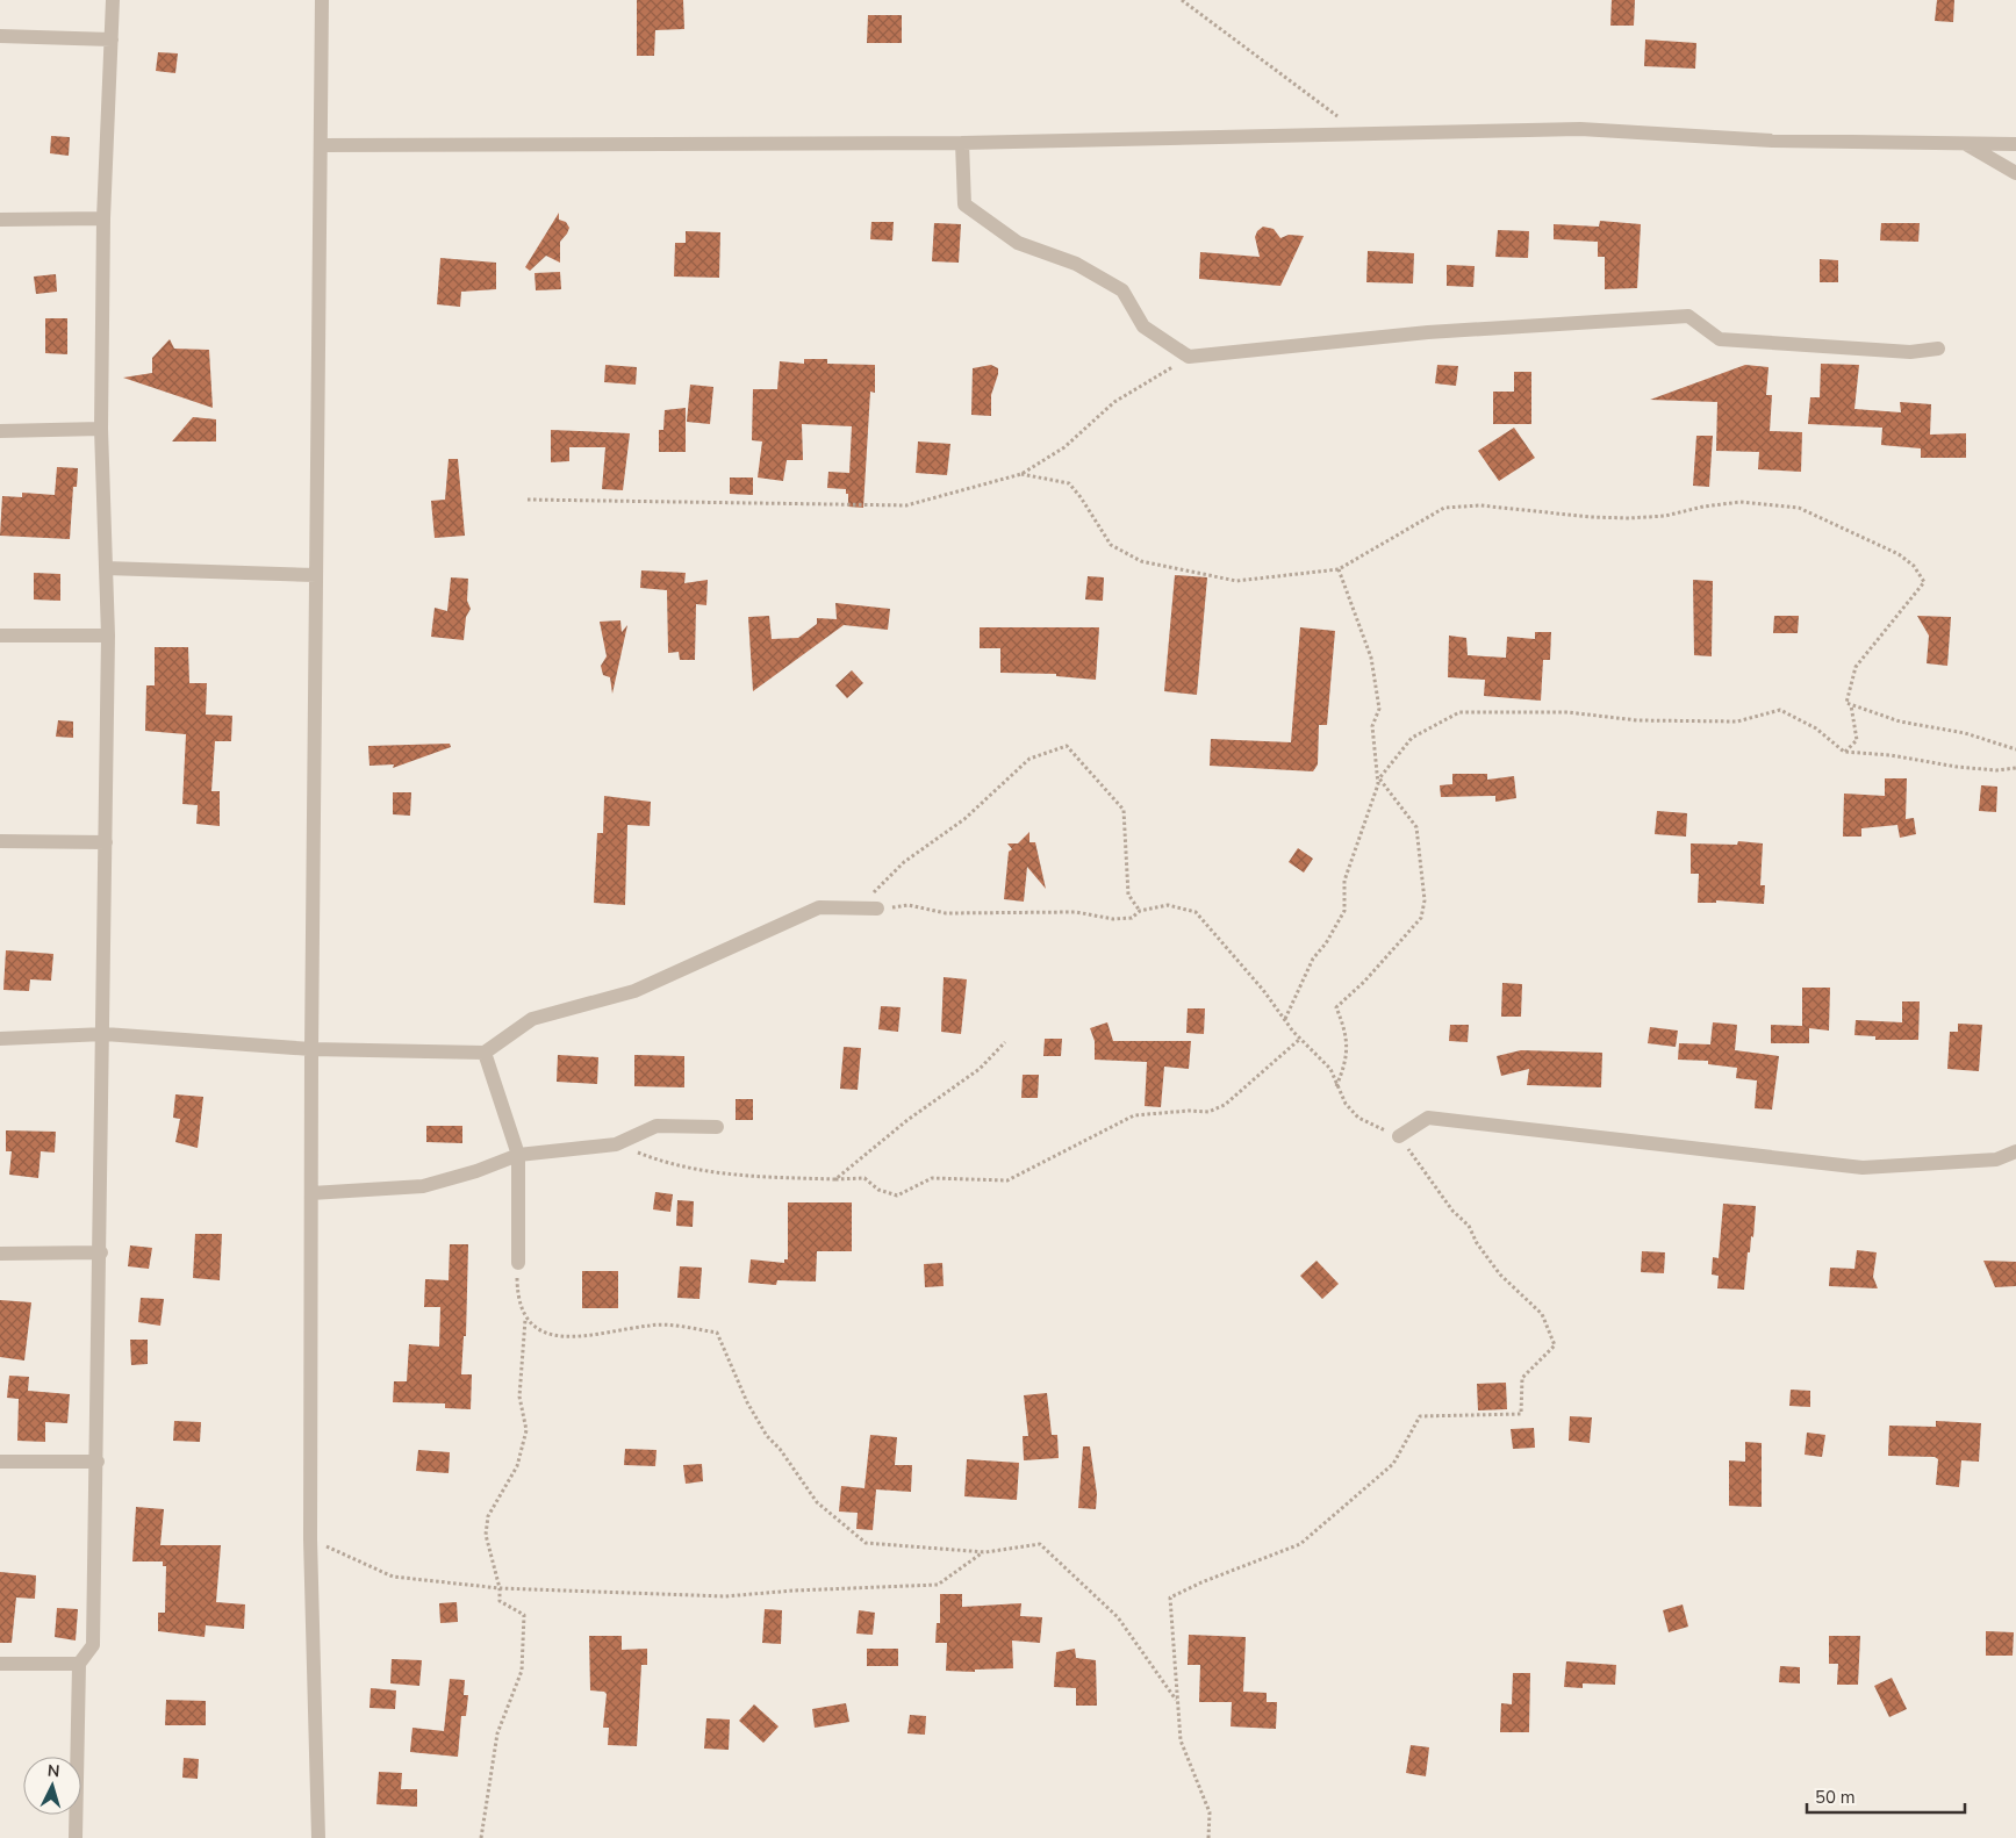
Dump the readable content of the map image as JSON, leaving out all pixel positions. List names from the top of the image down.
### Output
{
  "scale_bar": "50 m",
  "north": "top"
}
